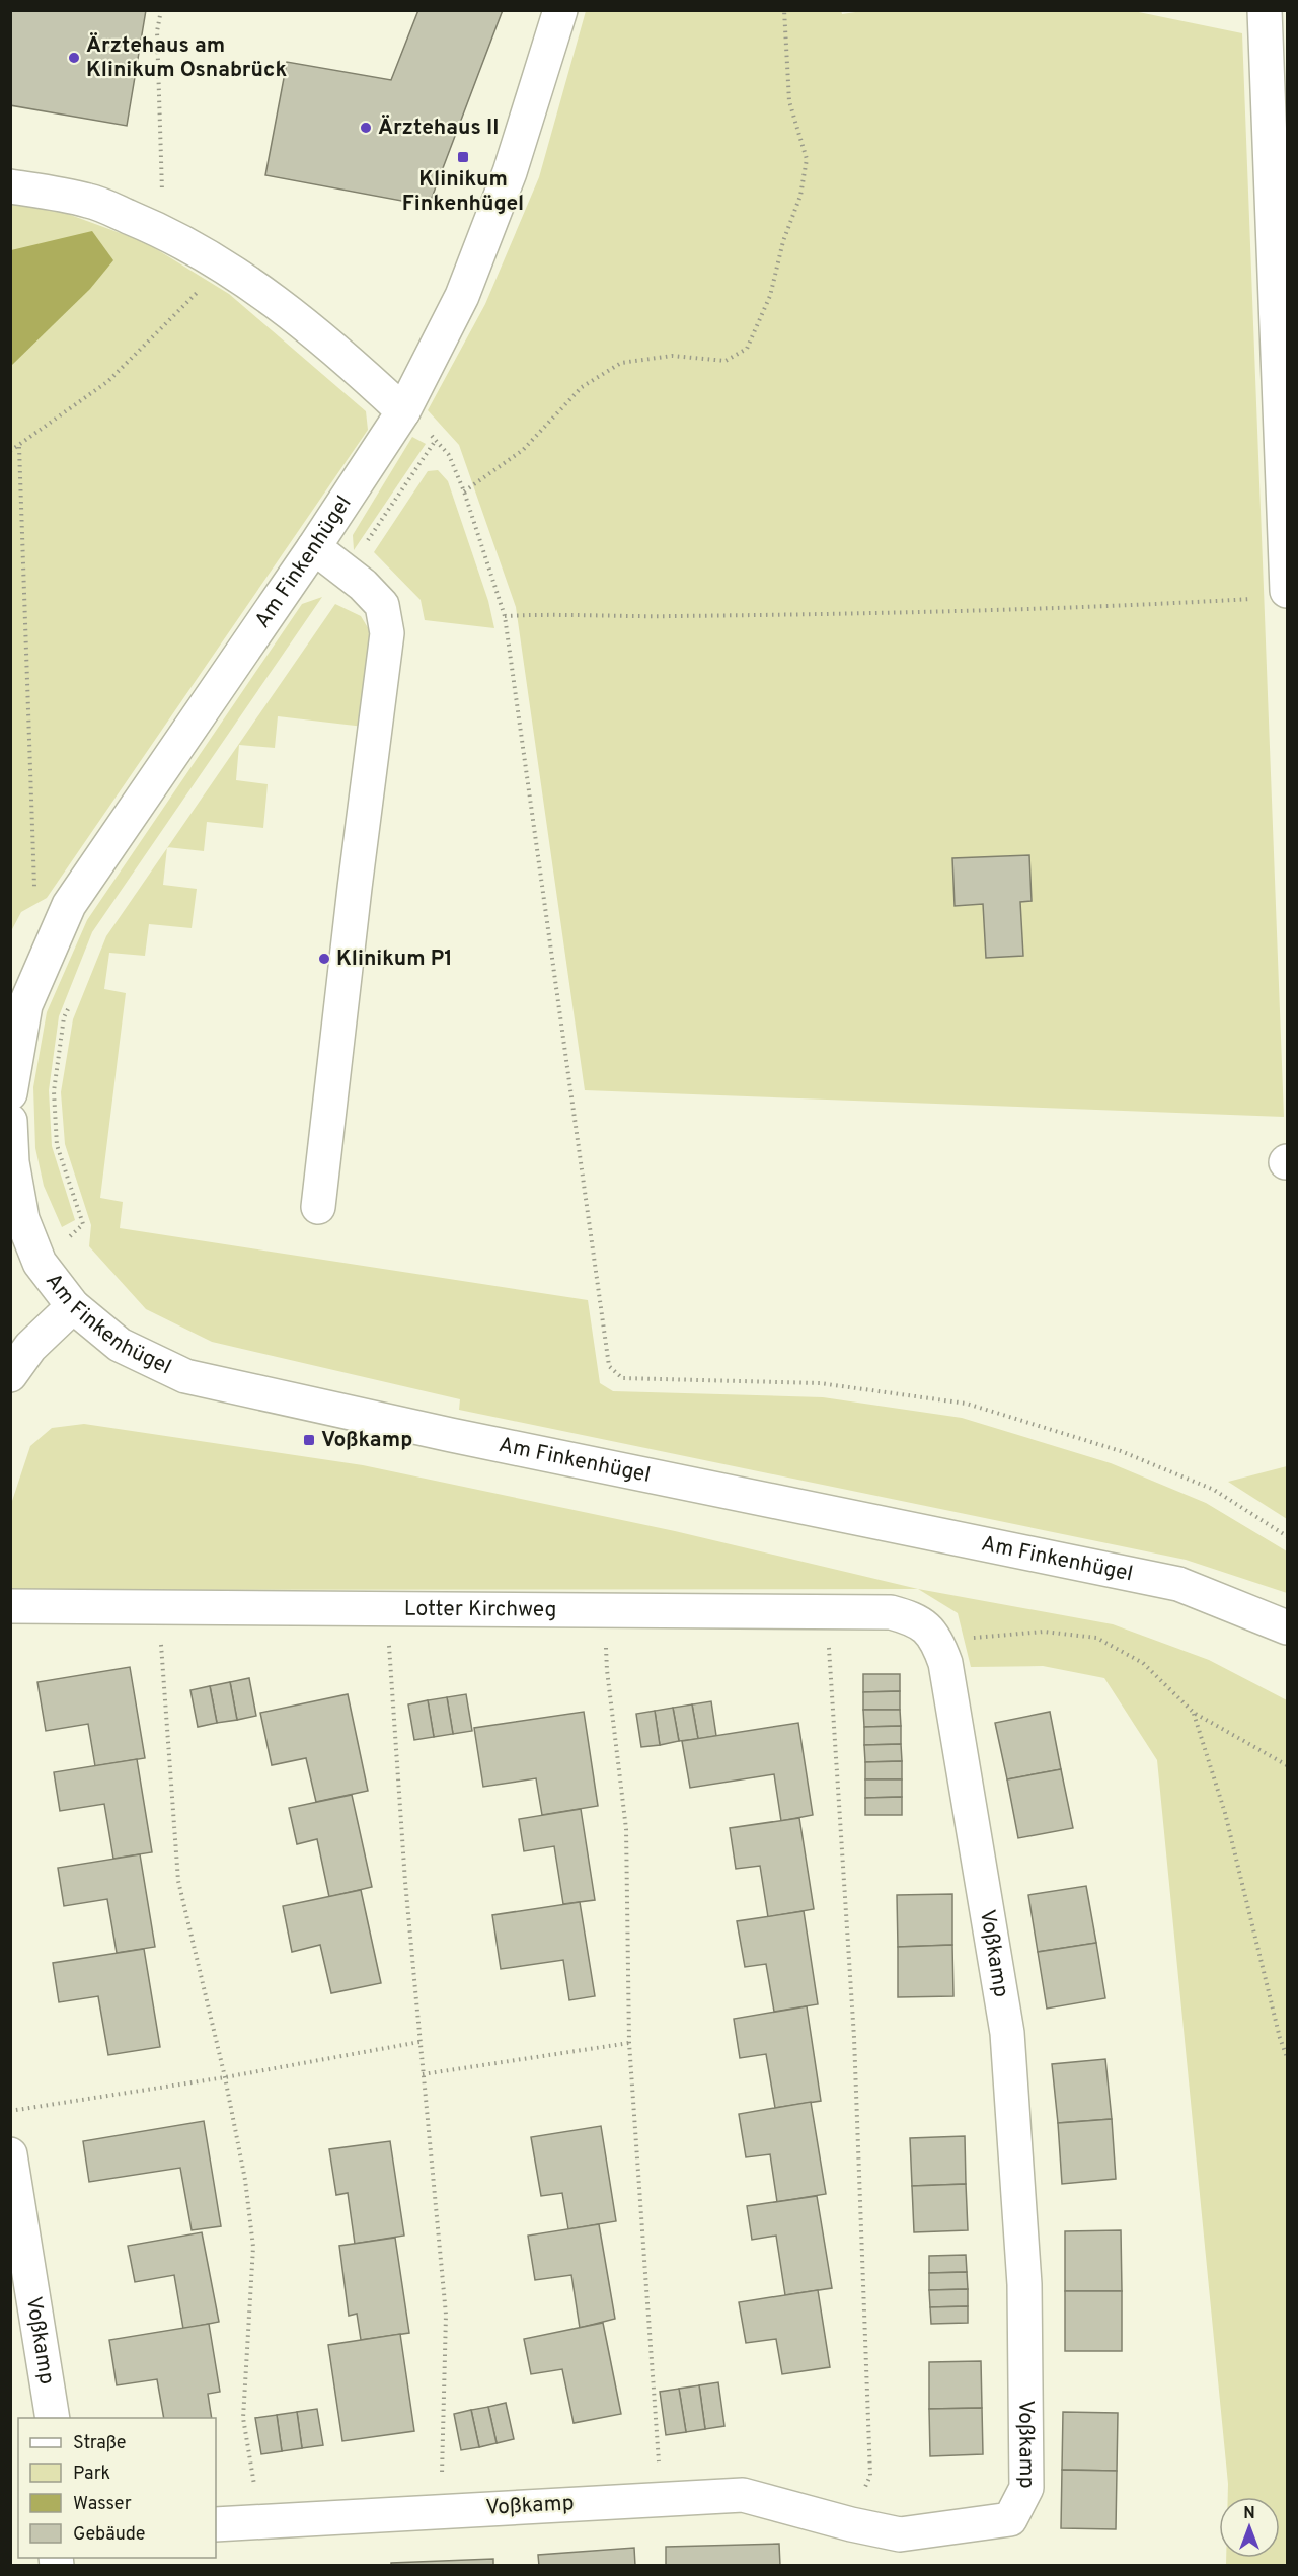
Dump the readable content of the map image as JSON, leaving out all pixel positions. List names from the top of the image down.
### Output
{
  "streets": {
    "street": ["Am Finkenhügel", "Lotter Kirchweg", "Voßkamp"]
  },
  "crossings": [
    ["Lotter Kirchweg", "Voßkamp"]
  ],
  "places": {
    "other": ["Ärztehaus am Klinikum Osnabrück", "Ärztehaus II", "Klinikum P1"],
    "transit": ["Klinikum Finkenhügel", "Voßkamp"]
  },
  "legend": [
    "Straße",
    "Park",
    "Wasser",
    "Gebäude"
  ],
  "north": "top"
}
